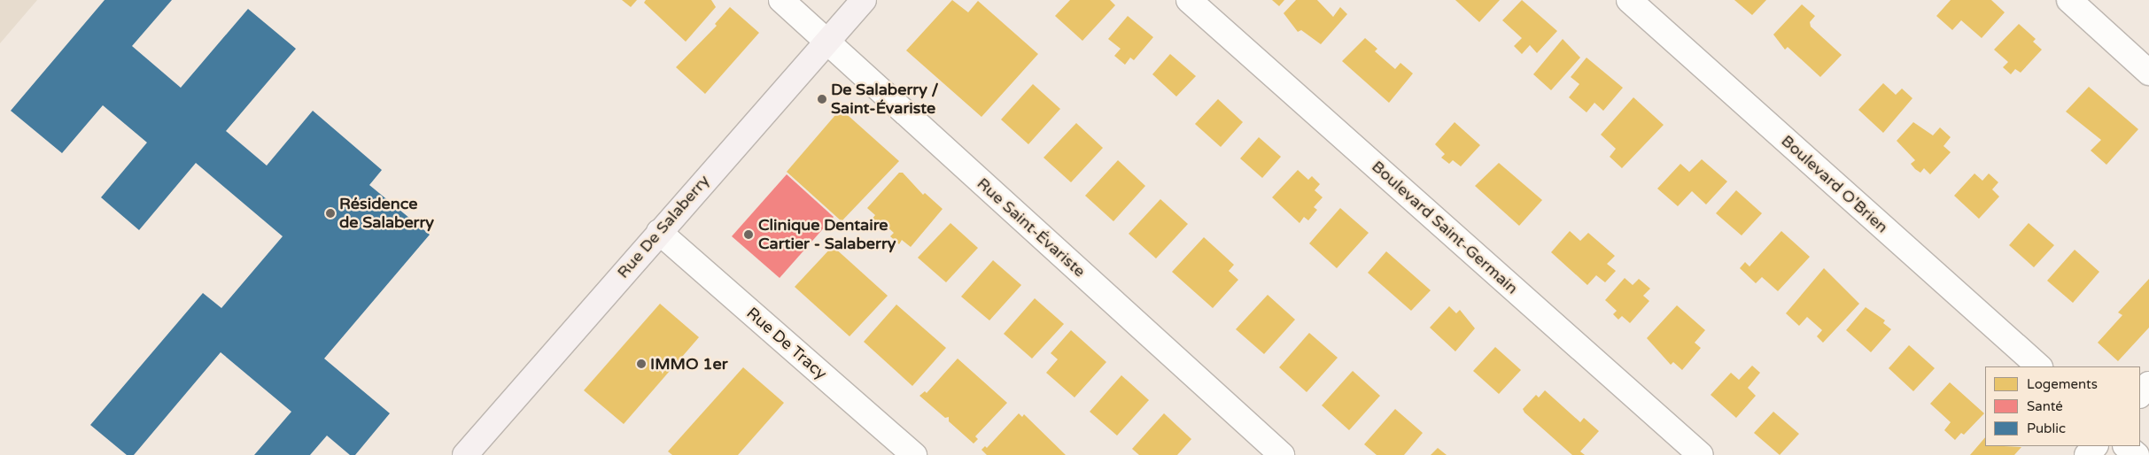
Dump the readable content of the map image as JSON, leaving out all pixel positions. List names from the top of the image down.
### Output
{
  "streets": {
    "main road": ["Rue De Salaberry"],
    "street": [
      "Boulevard O'Brien",
      "Rue Saint-Évariste",
      "Boulevard Saint-Germain",
      "Rue De Tracy"
    ]
  },
  "crossings": [
    ["Rue De Salaberry", "Rue Saint-Évariste"],
    ["Rue De Salaberry", "Rue De Tracy"]
  ],
  "places": [
    "De Salaberry / Saint-Évariste",
    "Résidence de Salaberry",
    "Clinique Dentaire Cartier - Salaberry",
    "IMMO 1er"
  ],
  "legend": ["Logements", "Santé", "Public"]
}
